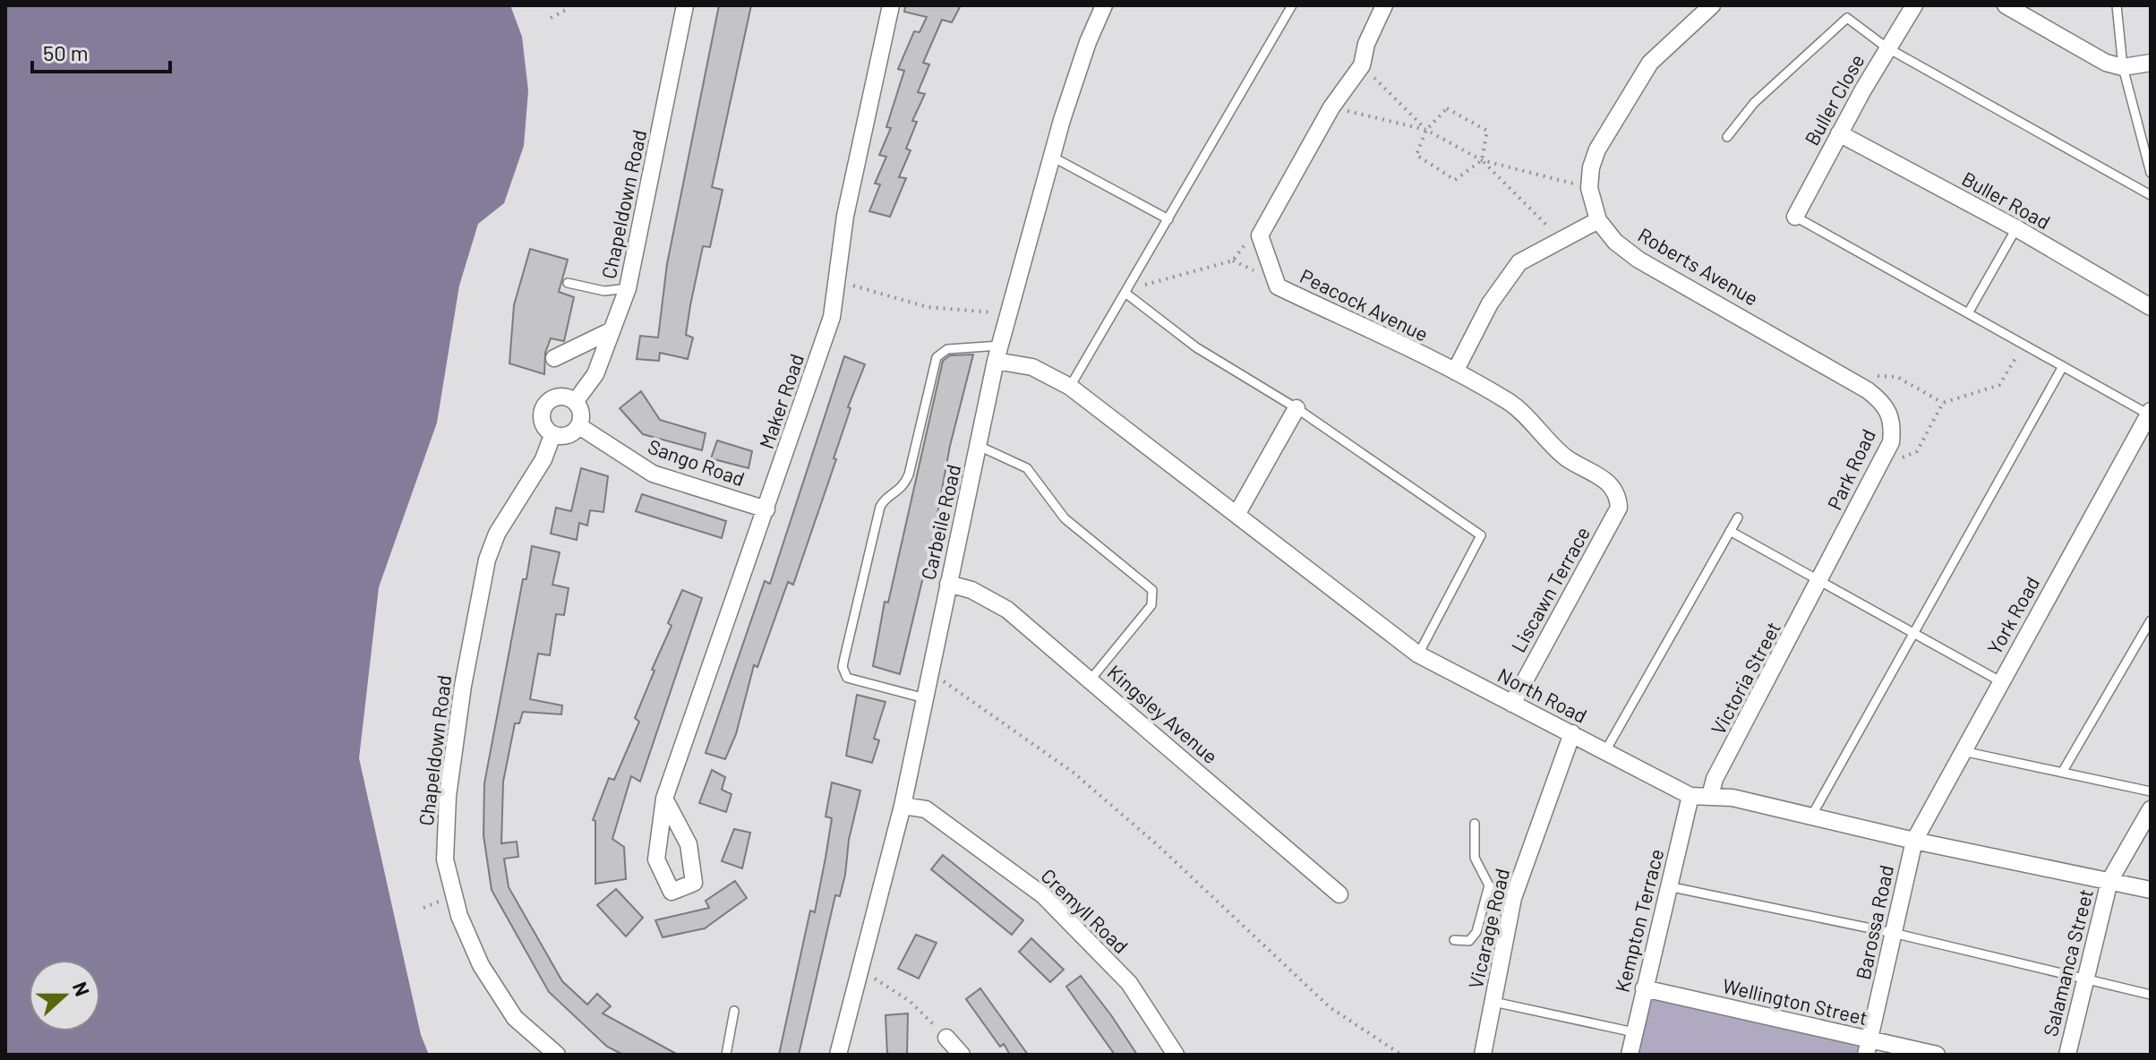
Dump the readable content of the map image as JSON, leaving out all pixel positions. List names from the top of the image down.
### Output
{
  "streets": {
    "street": [
      "Buller Close",
      "Buller Road",
      "Chapeldown Road",
      "Roberts Avenue",
      "Peacock Avenue",
      "Maker Road",
      "Sango Road",
      "Park Road",
      "Carbeile Road",
      "Liscawn Terrace",
      "York Road",
      "Victoria Street",
      "North Road",
      "Kingsley Avenue",
      "Cremyll Road",
      "Kempton Terrace",
      "Barossa Road",
      "Vicarage Road",
      "Salamanca Street",
      "Wellington Street"
    ]
  },
  "crossings": [
    ["Buller Close", "Buller Road"],
    ["Chapeldown Road", "Sango Road"],
    ["Roberts Avenue", "Park Road"],
    ["Peacock Avenue", "Liscawn Terrace"],
    ["Maker Road", "Sango Road"],
    ["Park Road", "Victoria Street"],
    ["Carbeile Road", "North Road"],
    ["Carbeile Road", "Kingsley Avenue"],
    ["Carbeile Road", "Cremyll Road"],
    ["Liscawn Terrace", "North Road"],
    ["York Road", "North Road"],
    ["York Road", "Barossa Road"],
    ["Victoria Street", "North Road"],
    ["North Road", "Kempton Terrace"],
    ["North Road", "Barossa Road"],
    ["North Road", "Vicarage Road"],
    ["North Road", "Salamanca Street"],
    ["Kempton Terrace", "Wellington Street"],
    ["Barossa Road", "Wellington Street"]
  ],
  "scale_bar": "50 m",
  "north": "right"
}
